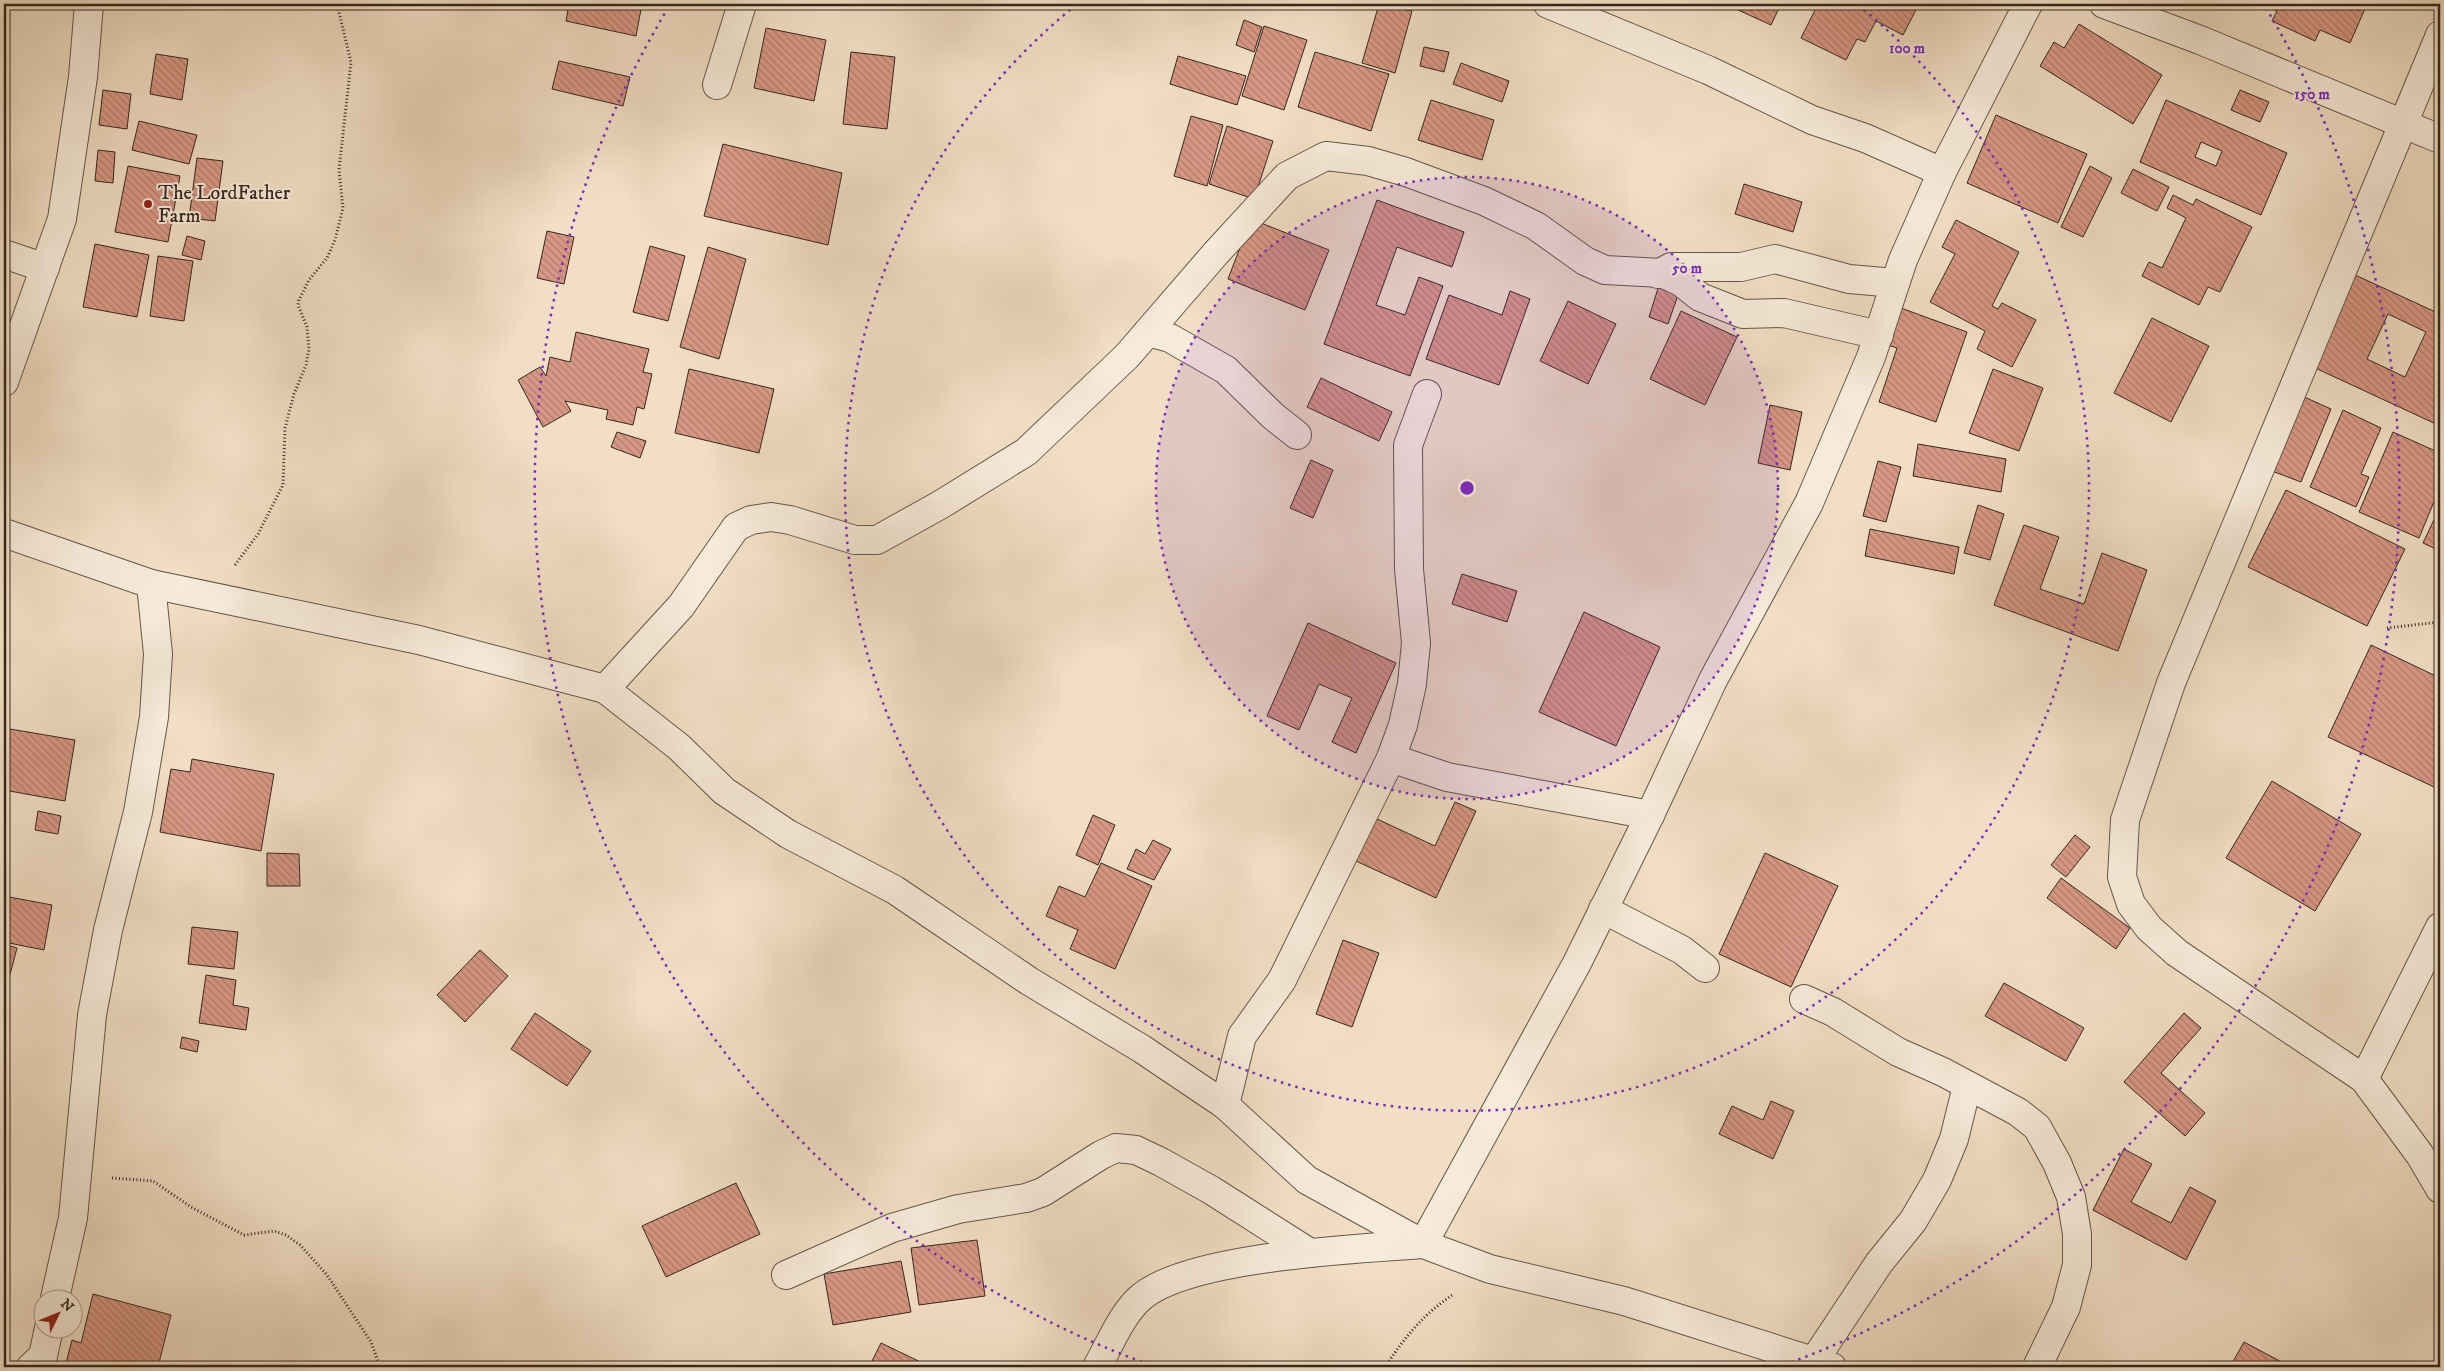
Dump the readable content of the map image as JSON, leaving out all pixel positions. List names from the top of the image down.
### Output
{
  "places": ["The LordFather Farm"],
  "north": "top right",
  "rings": ["100 m", "150 m", "50 m"]
}
